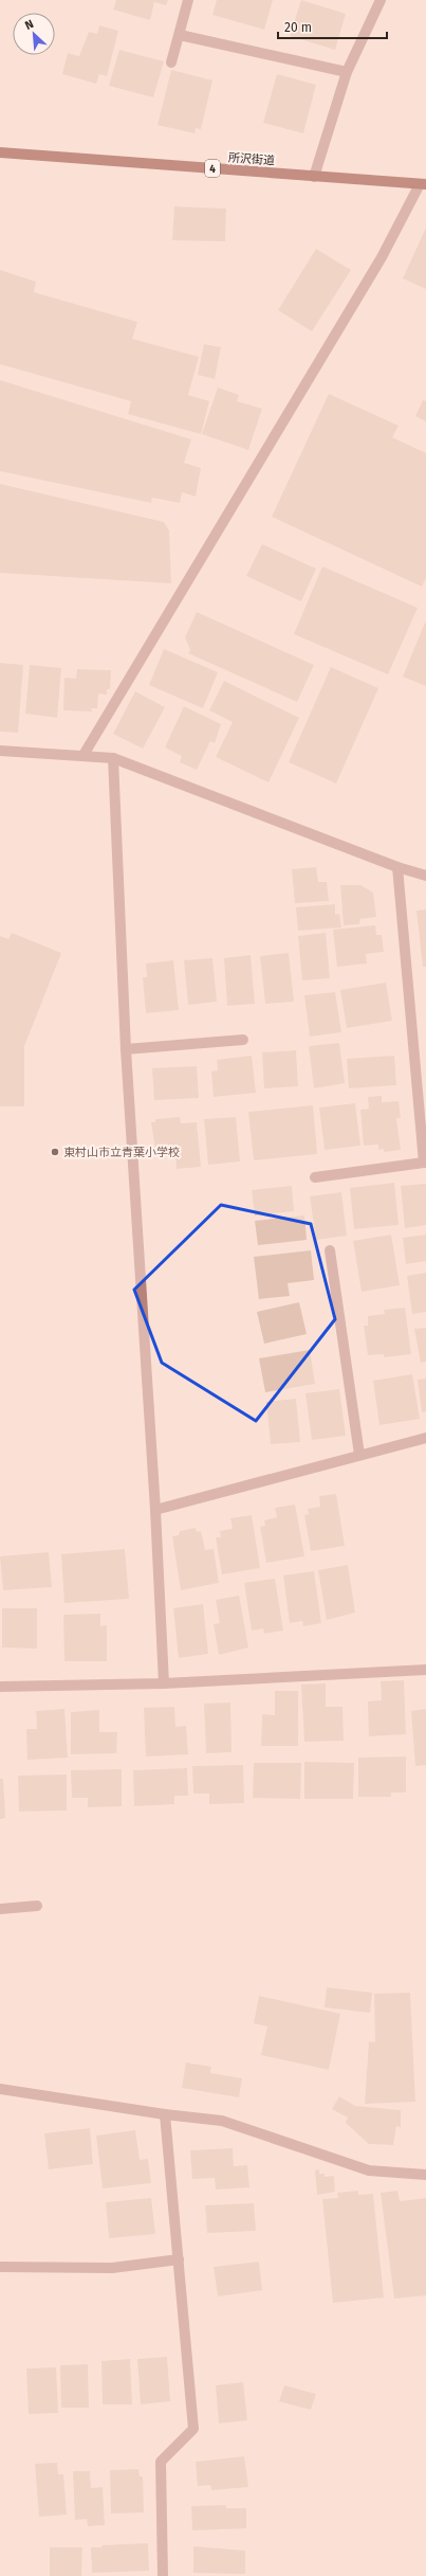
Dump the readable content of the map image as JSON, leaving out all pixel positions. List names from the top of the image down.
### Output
{
  "streets": {
    "main road": ["所沢街道", "4"]
  },
  "places": ["東村山市立青葉小学校"],
  "scale_bar": "20 m",
  "north": "top left"
}
